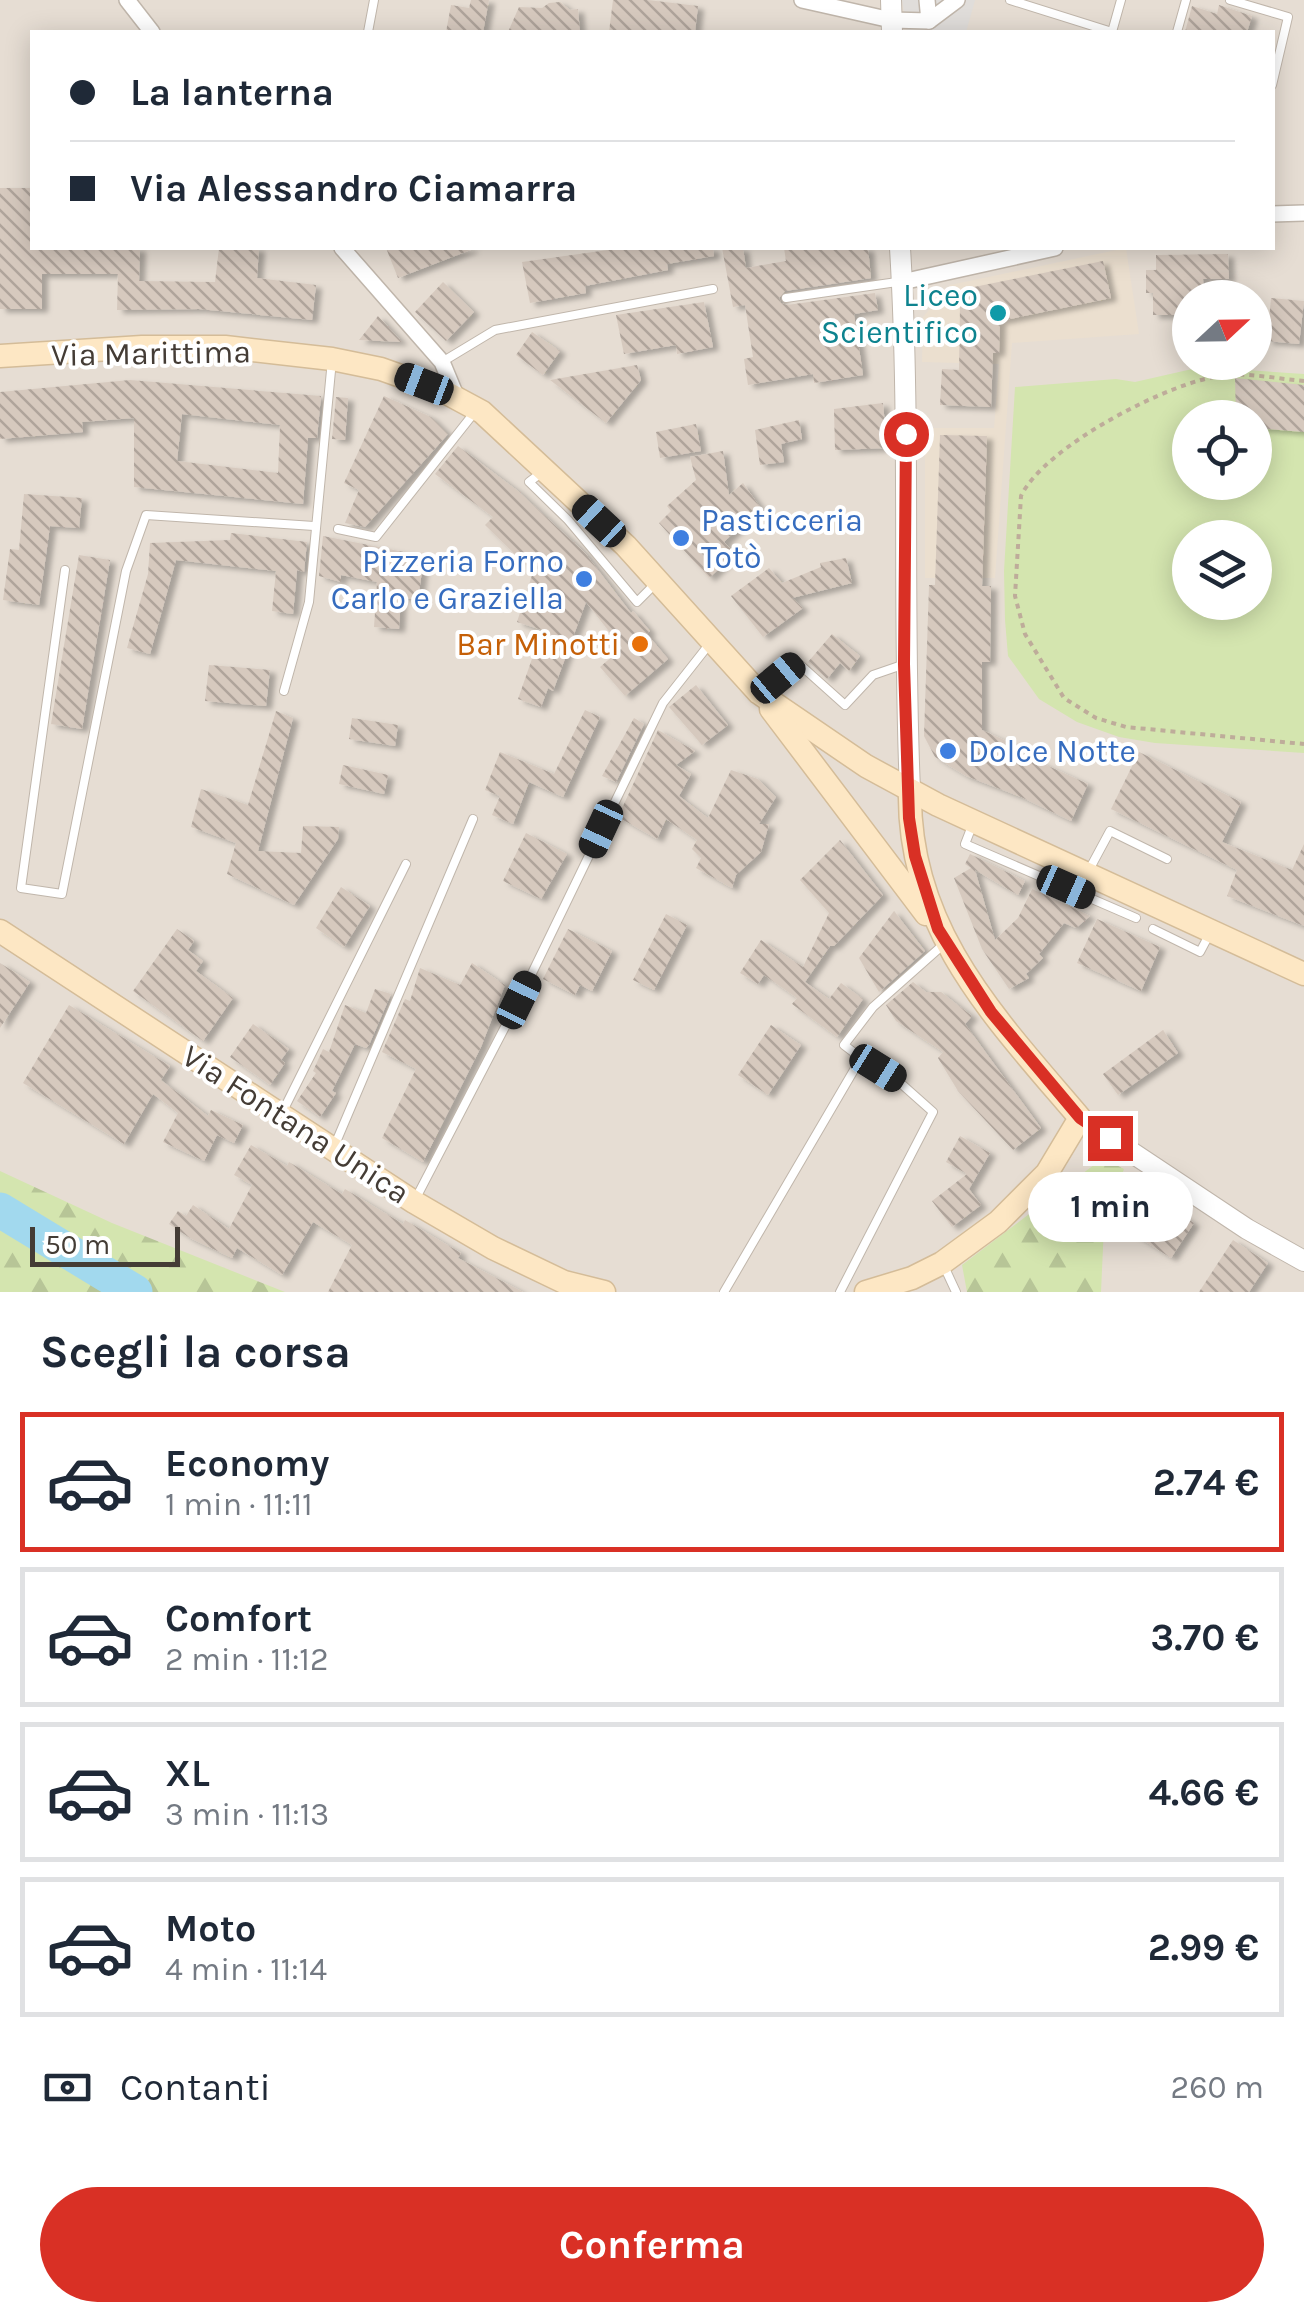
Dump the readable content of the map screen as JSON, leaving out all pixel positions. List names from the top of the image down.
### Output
{
  "streets": {
    "main road": ["Via Marittima", "Via Fontana Unica"]
  },
  "places": [
    "Liceo Scientifico",
    "Pasticceria Totò",
    "Pizzeria Forno Carlo e Graziella",
    "Bar Minotti",
    "Dolce Notte"
  ],
  "scale_bar": "50 m",
  "north": "right",
  "page": {
    "banner": ["La lanterna", "Via Alessandro Ciamarra"],
    "bubble": "1 min",
    "scale": "50 m",
    "heading": "Scegli la corsa",
    "list": [
      {
        "name": "Economy",
        "note": "1 min · 11:11",
        "value": "2.74 €"
      },
      {
        "name": "Comfort",
        "note": "2 min · 11:12",
        "value": "3.70 €"
      },
      {
        "name": "XL",
        "note": "3 min · 11:13",
        "value": "4.66 €"
      },
      {
        "name": "Moto",
        "note": "4 min · 11:14",
        "value": "2.99 €"
      }
    ],
    "pay": ["Contanti", "260 m"],
    "buttons": "Conferma"
  }
}
